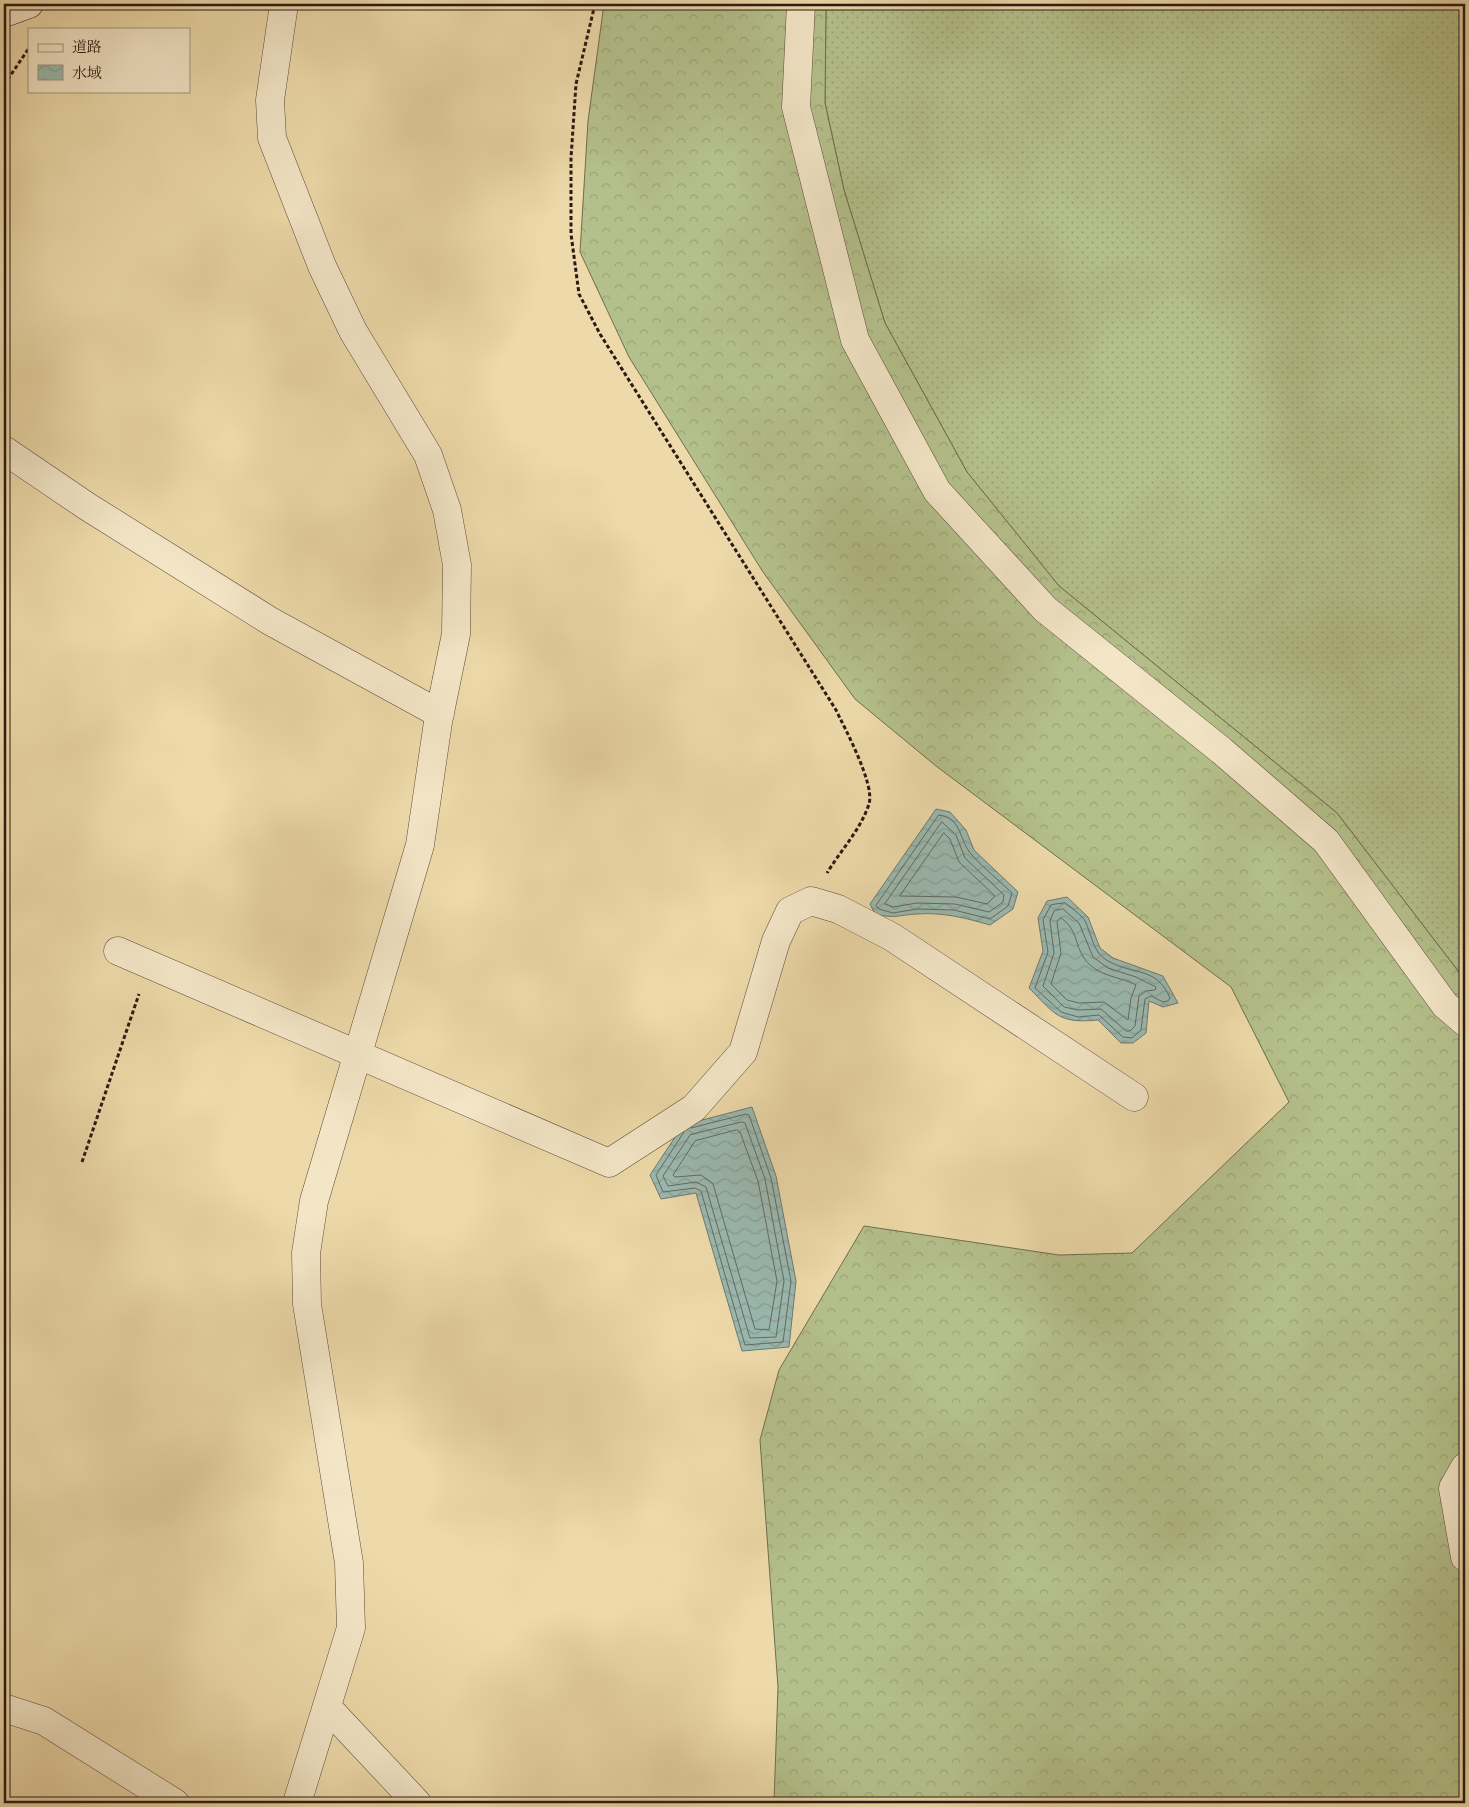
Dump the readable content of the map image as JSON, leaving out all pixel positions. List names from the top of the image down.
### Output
{
  "legend": ["道路", "水域"]
}
